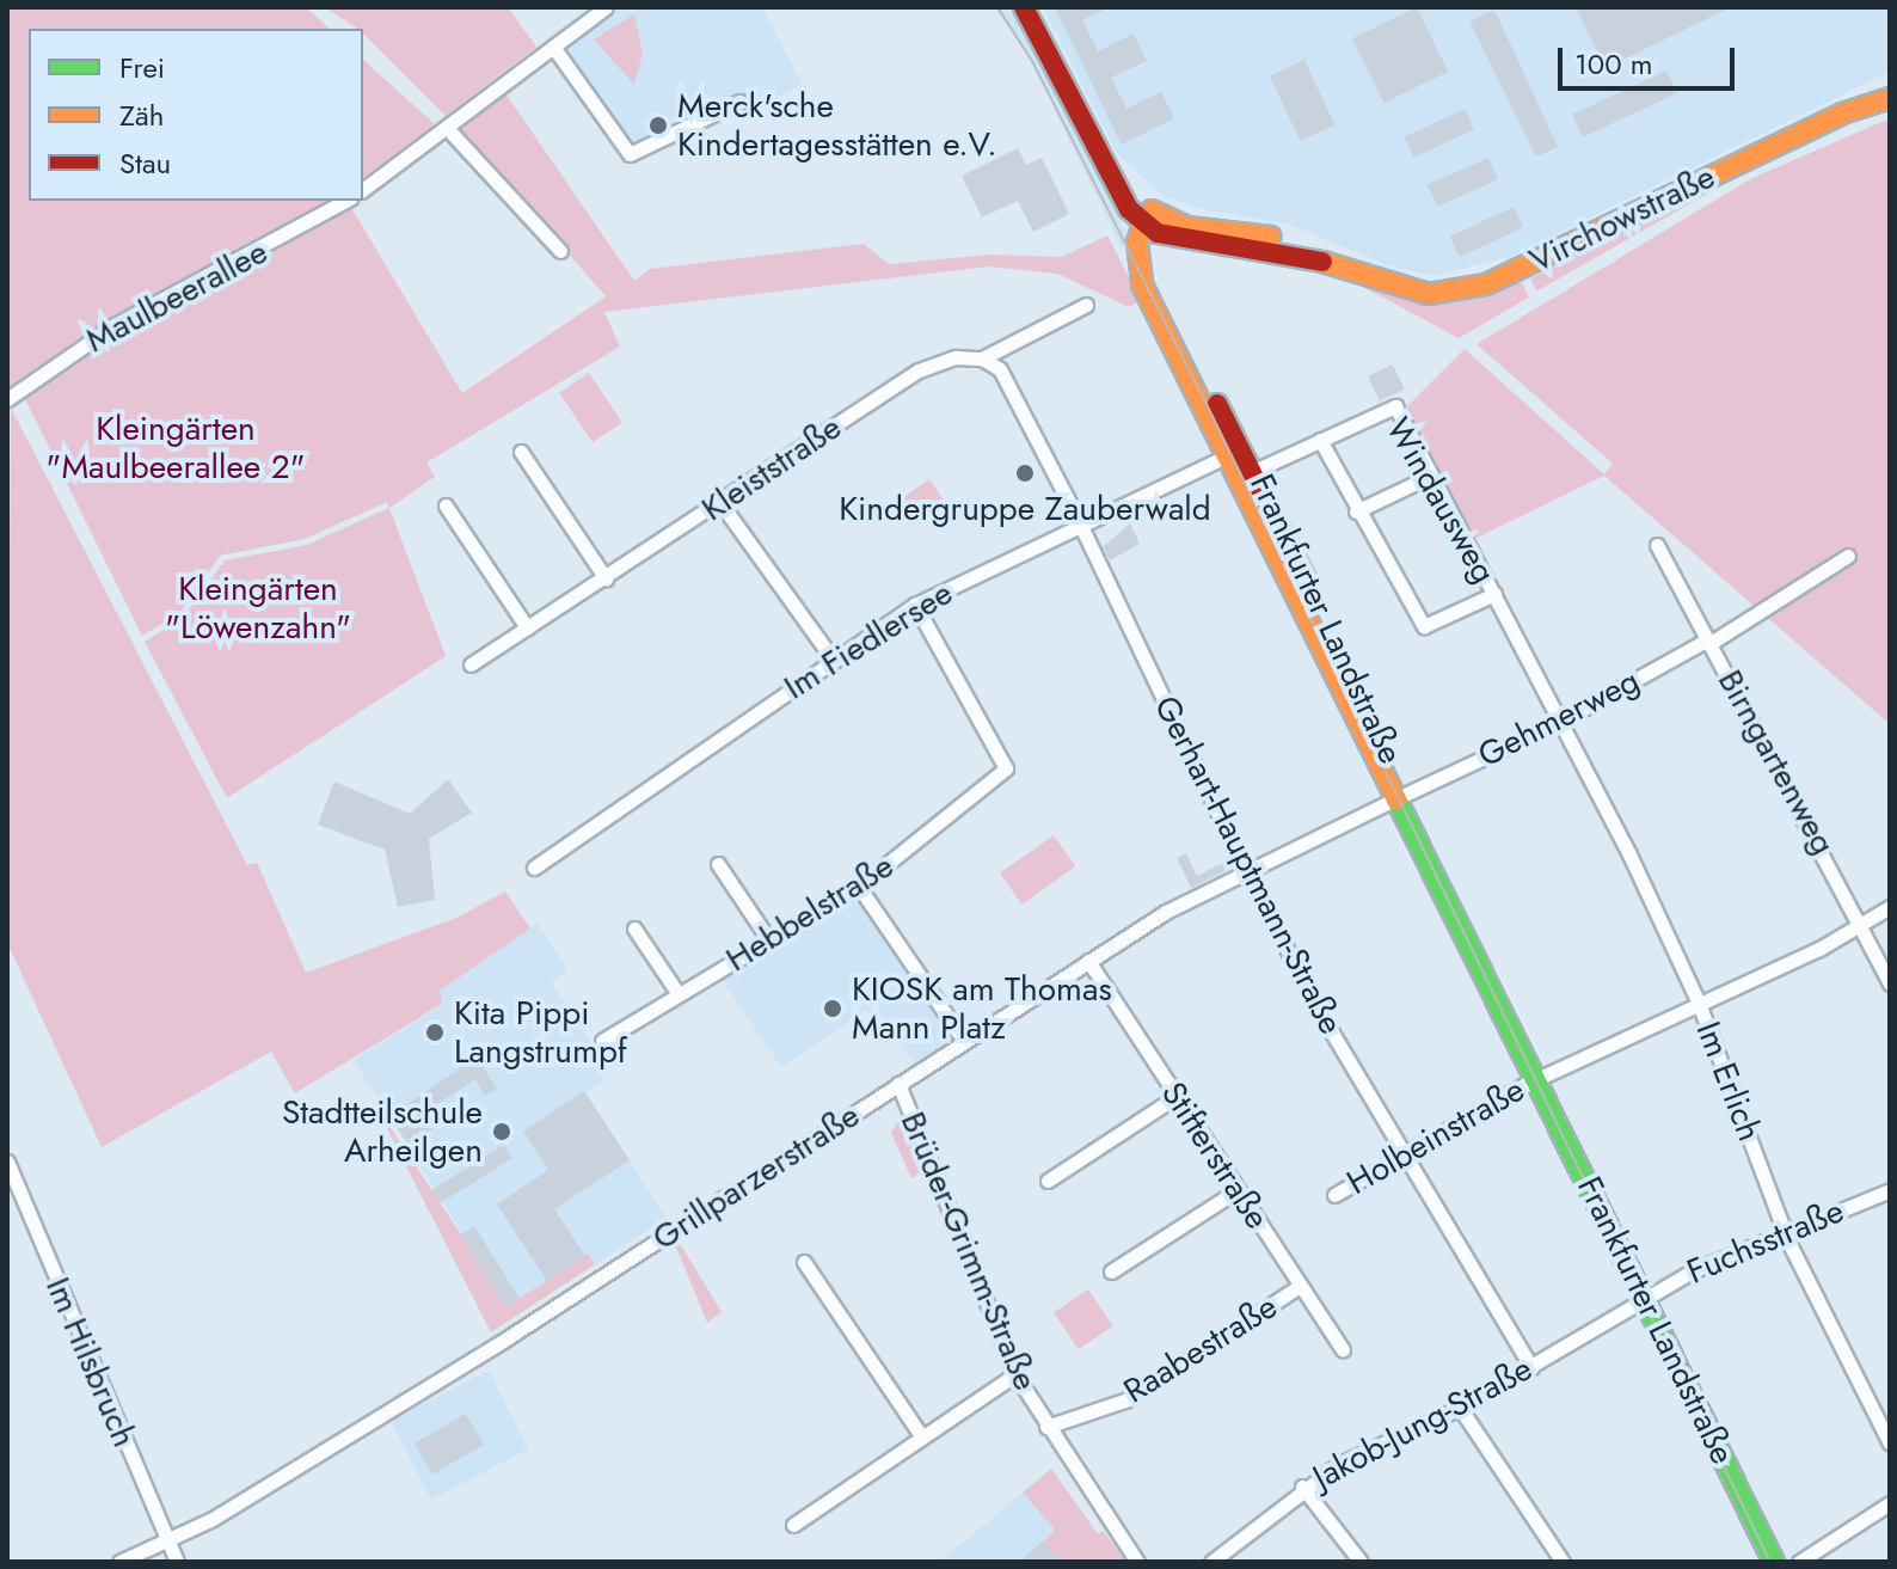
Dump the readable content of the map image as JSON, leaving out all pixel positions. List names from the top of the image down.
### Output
{
  "streets": {
    "street": [
      "Virchowstraße",
      "Maulbeerallee",
      "Kleiststraße",
      "Windausweg",
      "Frankfurter Landstraße",
      "Im Fiedlersee",
      "Gehmerweg",
      "Birngartenweg",
      "Gerhart-Hauptmann-Straße",
      "Hebbelstraße",
      "Im Erlich",
      "Holbeinstraße",
      "Stifterstraße",
      "Grillparzerstraße",
      "Fuchsstraße",
      "Brüder-Grimm-Straße",
      "Raabestraße",
      "Im Hilsbruch",
      "Jakob-Jung-Straße"
    ]
  },
  "crossings": [
    ["Virchowstraße", "Frankfurter Landstraße"],
    ["Kleiststraße", "Gerhart-Hauptmann-Straße"],
    ["Windausweg", "Frankfurter Landstraße"],
    ["Windausweg", "Gehmerweg"],
    ["Windausweg", "Im Erlich"],
    ["Frankfurter Landstraße", "Im Fiedlersee"],
    ["Frankfurter Landstraße", "Gehmerweg"],
    ["Frankfurter Landstraße", "Holbeinstraße"],
    ["Frankfurter Landstraße", "Grillparzerstraße"],
    ["Frankfurter Landstraße", "Fuchsstraße"],
    ["Frankfurter Landstraße", "Jakob-Jung-Straße"],
    ["Im Fiedlersee", "Gerhart-Hauptmann-Straße"],
    ["Im Fiedlersee", "Hebbelstraße"],
    ["Gehmerweg", "Birngartenweg"],
    ["Gehmerweg", "Im Erlich"],
    ["Gehmerweg", "Grillparzerstraße"],
    ["Birngartenweg", "Holbeinstraße"],
    ["Gerhart-Hauptmann-Straße", "Holbeinstraße"],
    ["Gerhart-Hauptmann-Straße", "Grillparzerstraße"],
    ["Gerhart-Hauptmann-Straße", "Jakob-Jung-Straße"],
    ["Im Erlich", "Holbeinstraße"],
    ["Im Erlich", "Fuchsstraße"],
    ["Stifterstraße", "Grillparzerstraße"],
    ["Stifterstraße", "Raabestraße"],
    ["Grillparzerstraße", "Brüder-Grimm-Straße"],
    ["Grillparzerstraße", "Im Hilsbruch"],
    ["Fuchsstraße", "Jakob-Jung-Straße"],
    ["Brüder-Grimm-Straße", "Raabestraße"]
  ],
  "parks": ["Kleingärten \"Maulbeerallee 2\"", "Kleingärten \"Löwenzahn\""],
  "places": [
    "Merck'sche Kindertagesstätten e.V.",
    "Kindergruppe Zauberwald",
    "KIOSK am Thomas Mann Platz",
    "Kita Pippi Langstrumpf",
    "Stadtteilschule Arheilgen"
  ],
  "legend": ["Frei", "Zäh", "Stau"],
  "scale_bar": "100 m"
}
